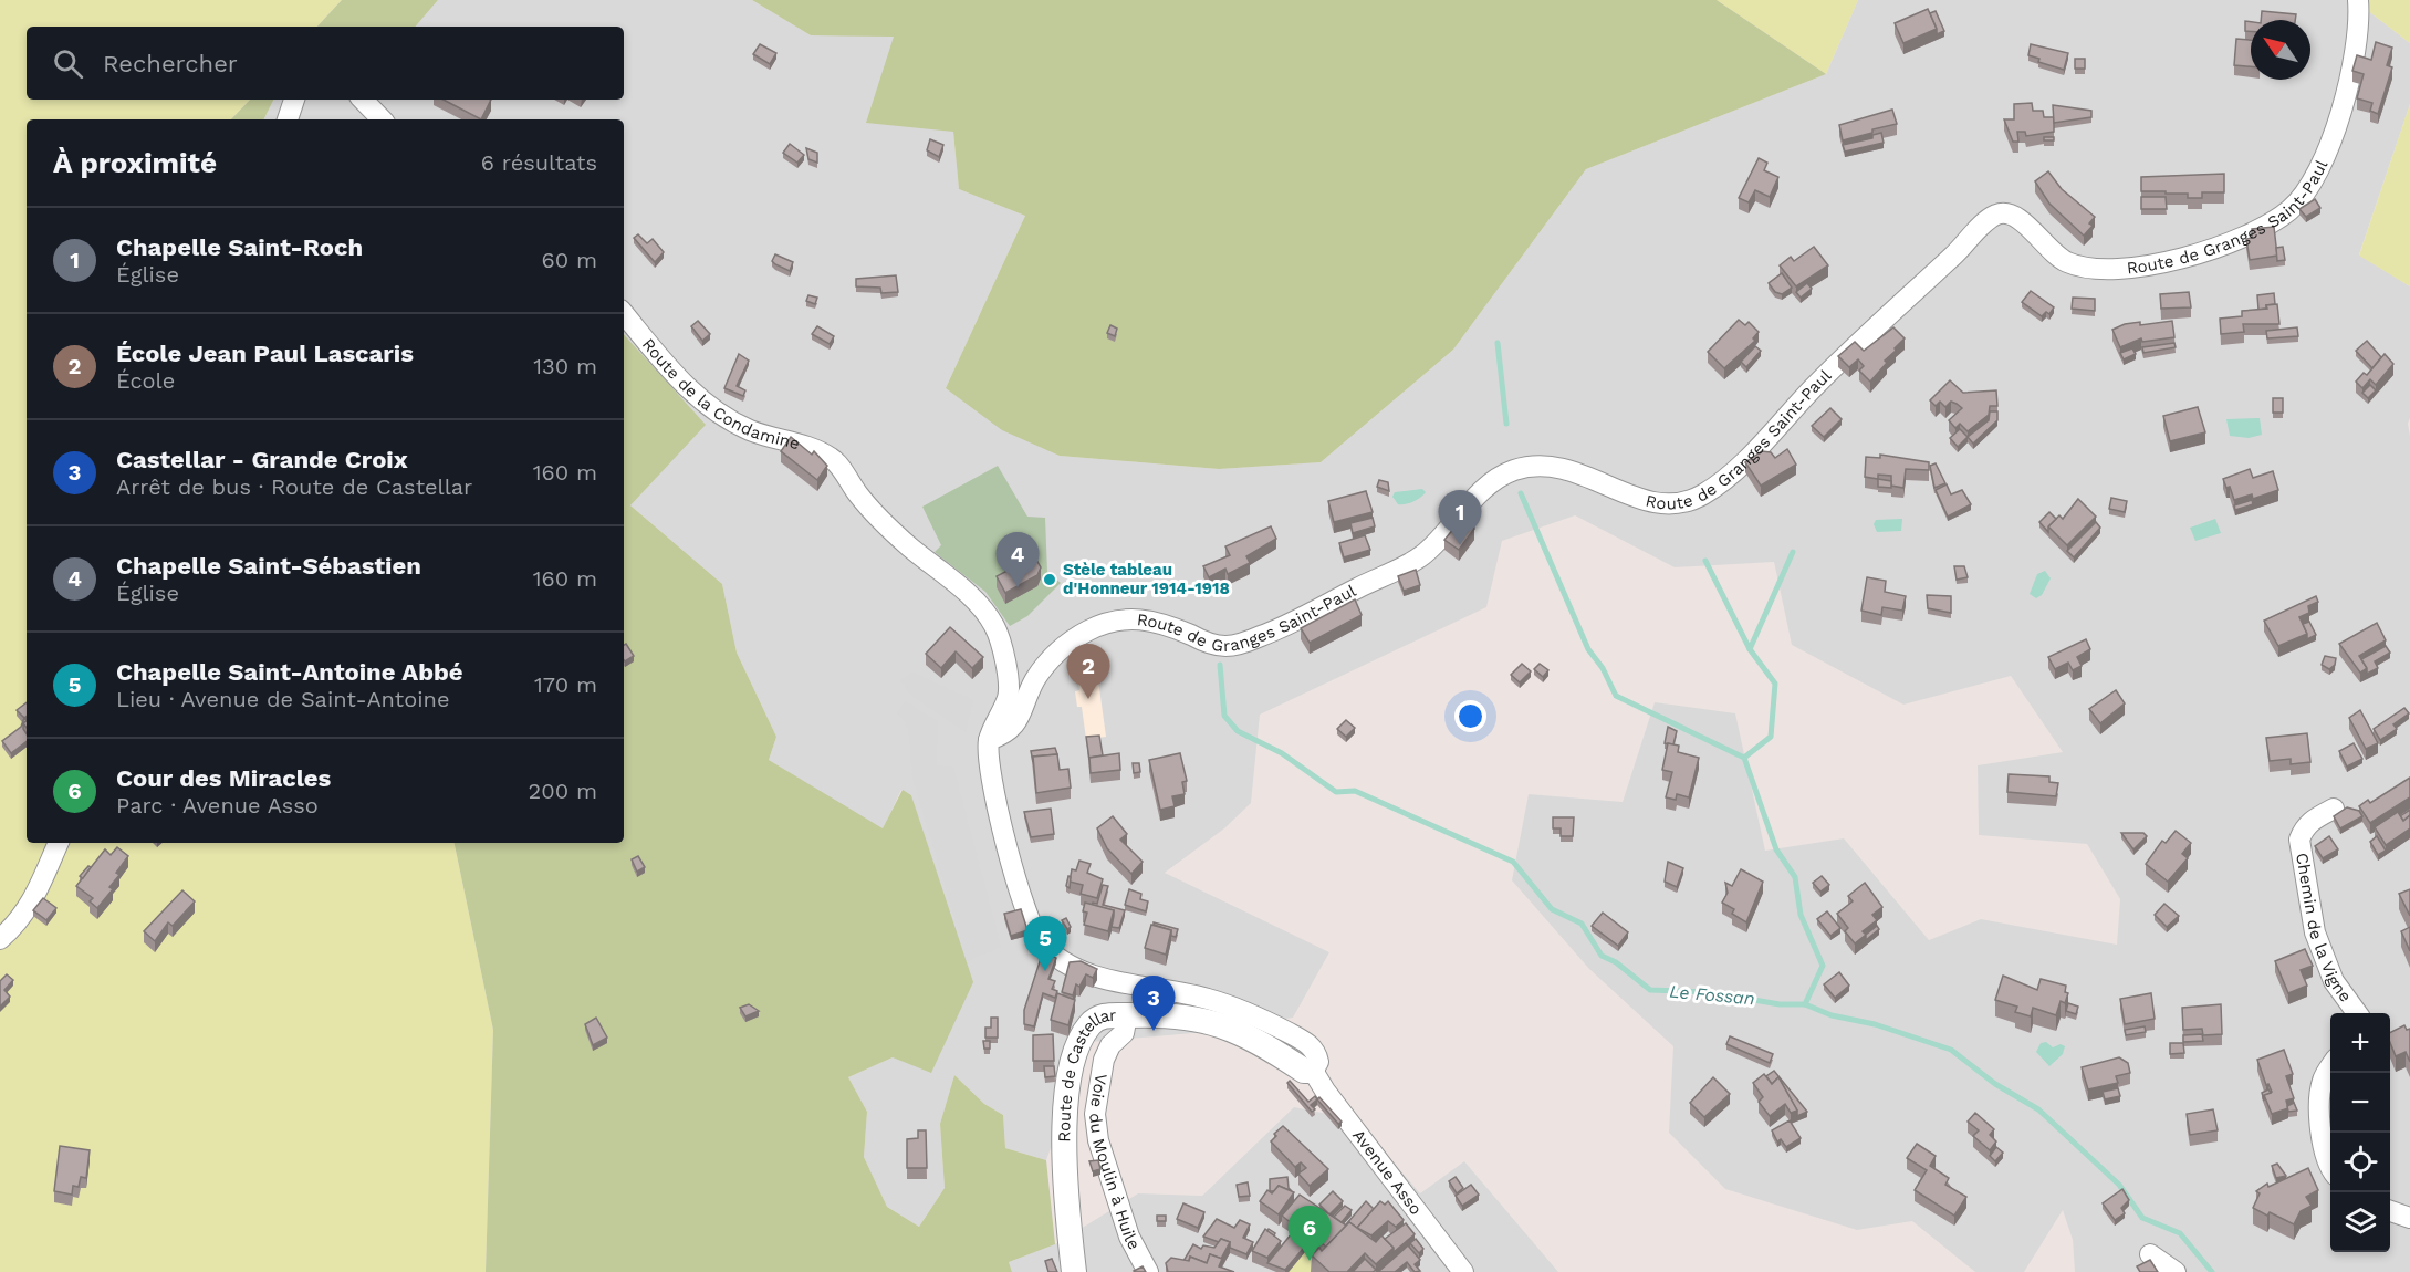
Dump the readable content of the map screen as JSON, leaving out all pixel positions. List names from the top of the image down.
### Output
{
  "streets": {
    "street": [
      "Route de Granges Saint-Paul",
      "Route de la Condamine",
      "Chemin de la Vigne",
      "Route de Castellar",
      "Voie du Moulin à Huile",
      "Avenue Asso"
    ]
  },
  "crossings": [
    ["Route de Granges Saint-Paul", "Route de la Condamine"],
    ["Route de Granges Saint-Paul", "Avenue Asso"],
    ["Route de la Condamine", "Avenue Asso"],
    ["Route de Castellar", "Voie du Moulin à Huile"],
    ["Route de Castellar", "Avenue Asso"]
  ],
  "water": ["Le Fossan"],
  "places": ["Stèle tableau d'Honneur 1914-1918"],
  "north": "top left",
  "page": {
    "search": "Rechercher",
    "heading": ["À proximité", "6 résultats"],
    "list": [
      {
        "mark": "1",
        "name": "Chapelle Saint-Roch",
        "note": "Église",
        "value": "60 m"
      },
      {
        "mark": "2",
        "name": "École Jean Paul Lascaris",
        "note": "École",
        "value": "130 m"
      },
      {
        "mark": "3",
        "name": "Castellar - Grande Croix",
        "note": "Arrêt de bus · Route de Castellar",
        "value": "160 m"
      },
      {
        "mark": "4",
        "name": "Chapelle Saint-Sébastien",
        "note": "Église",
        "value": "160 m"
      },
      {
        "mark": "5",
        "name": "Chapelle Saint-Antoine Abbé",
        "note": "Lieu · Avenue de Saint-Antoine",
        "value": "170 m"
      },
      {
        "mark": "6",
        "name": "Cour des Miracles",
        "note": "Parc · Avenue Asso",
        "value": "200 m"
      }
    ],
    "pins": [
      "1",
      "4",
      "2",
      "5",
      "3",
      "6"
    ],
    "map_buttons": ["+", "−"]
  }
}
